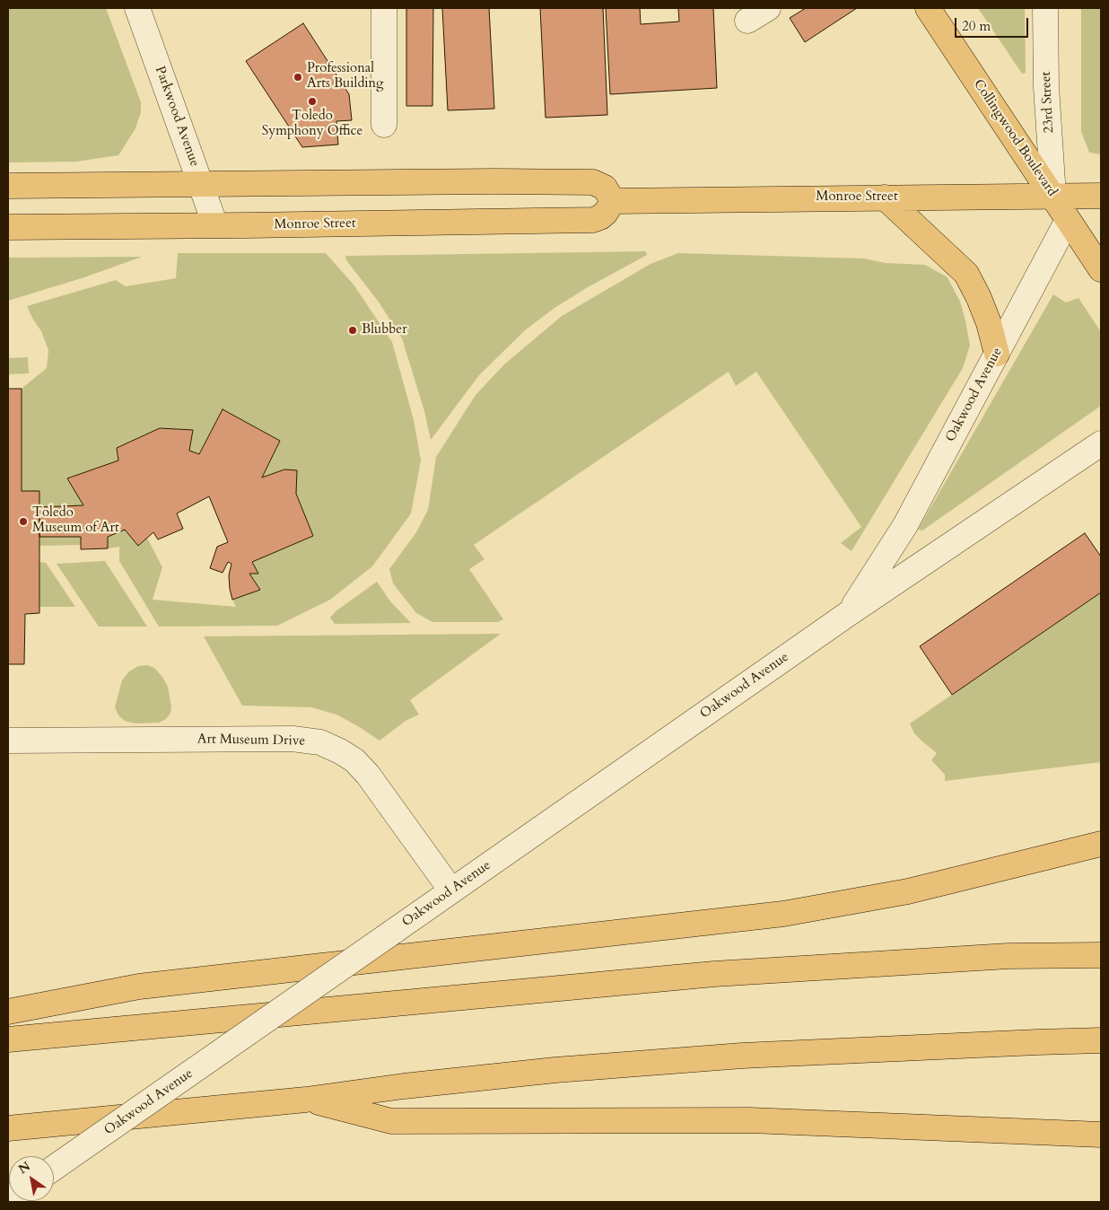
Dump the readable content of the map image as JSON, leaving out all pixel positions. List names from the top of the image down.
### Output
{
  "streets": {
    "main road": ["Collingwood Boulevard", "Monroe Street"],
    "street": [
      "23rd Street",
      "Parkwood Avenue",
      "Oakwood Avenue",
      "Art Museum Drive"
    ]
  },
  "crossings": [
    ["23rd Street", "Collingwood Boulevard"],
    ["23rd Street", "Monroe Street"],
    ["Parkwood Avenue", "Monroe Street"],
    ["Collingwood Boulevard", "Monroe Street"],
    ["Collingwood Boulevard", "Oakwood Avenue"],
    ["Oakwood Avenue", "Art Museum Drive"]
  ],
  "places": [
    "Professional Arts Building",
    "Toledo Symphony Office",
    "Blubber",
    "Toledo Museum of Art"
  ],
  "scale_bar": "20 m",
  "north": "top left"
}
